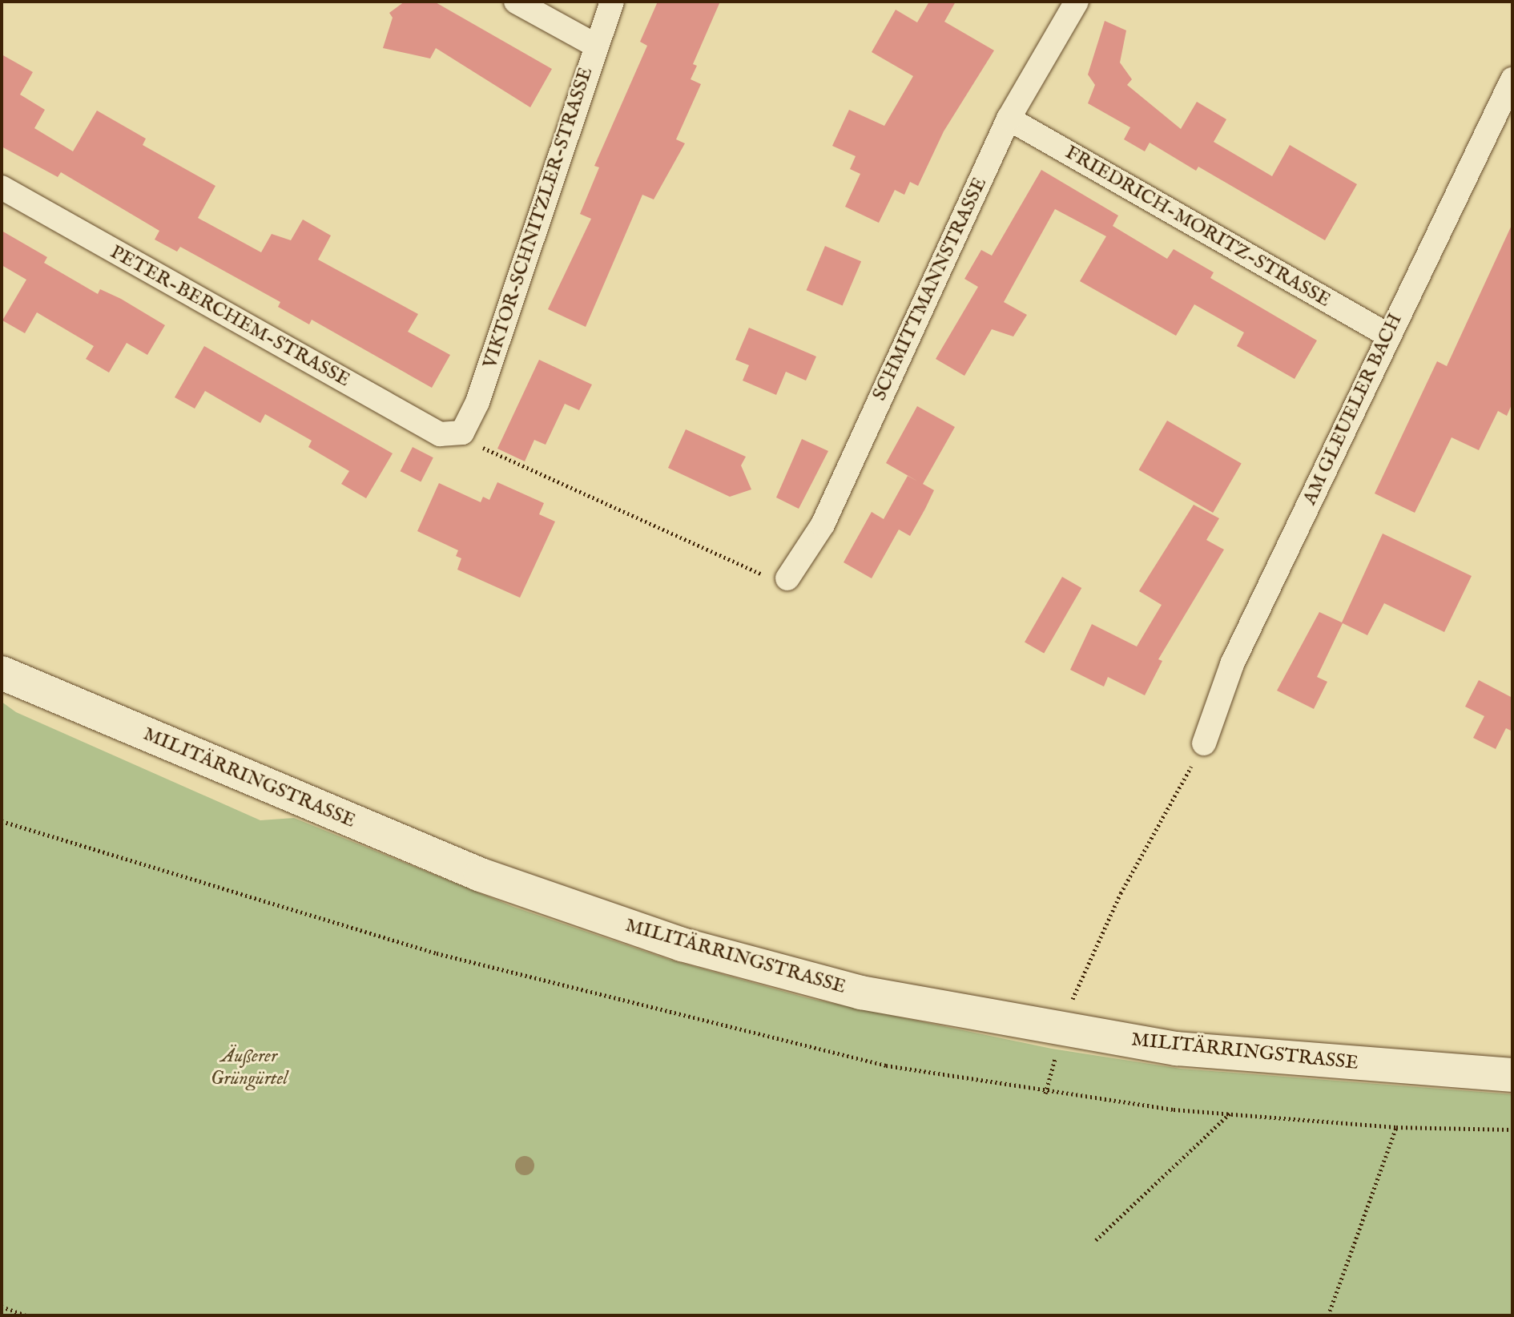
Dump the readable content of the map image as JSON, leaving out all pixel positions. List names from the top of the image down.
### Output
{
  "streets": {
    "main road": ["MILITÄRRINGSTRASSE"],
    "street": [
      "VIKTOR-SCHNITZLER-STRASSE",
      "FRIEDRICH-MORITZ-STRASSE",
      "SCHMITTMANNSTRASSE",
      "PETER-BERCHEM-STRASSE",
      "AM GLEUELER BACH"
    ]
  },
  "crossings": [
    ["VIKTOR-SCHNITZLER-STRASSE", "PETER-BERCHEM-STRASSE"],
    ["FRIEDRICH-MORITZ-STRASSE", "SCHMITTMANNSTRASSE"],
    ["FRIEDRICH-MORITZ-STRASSE", "AM GLEUELER BACH"]
  ],
  "parks": ["Äußerer Grüngürtel"]
}
